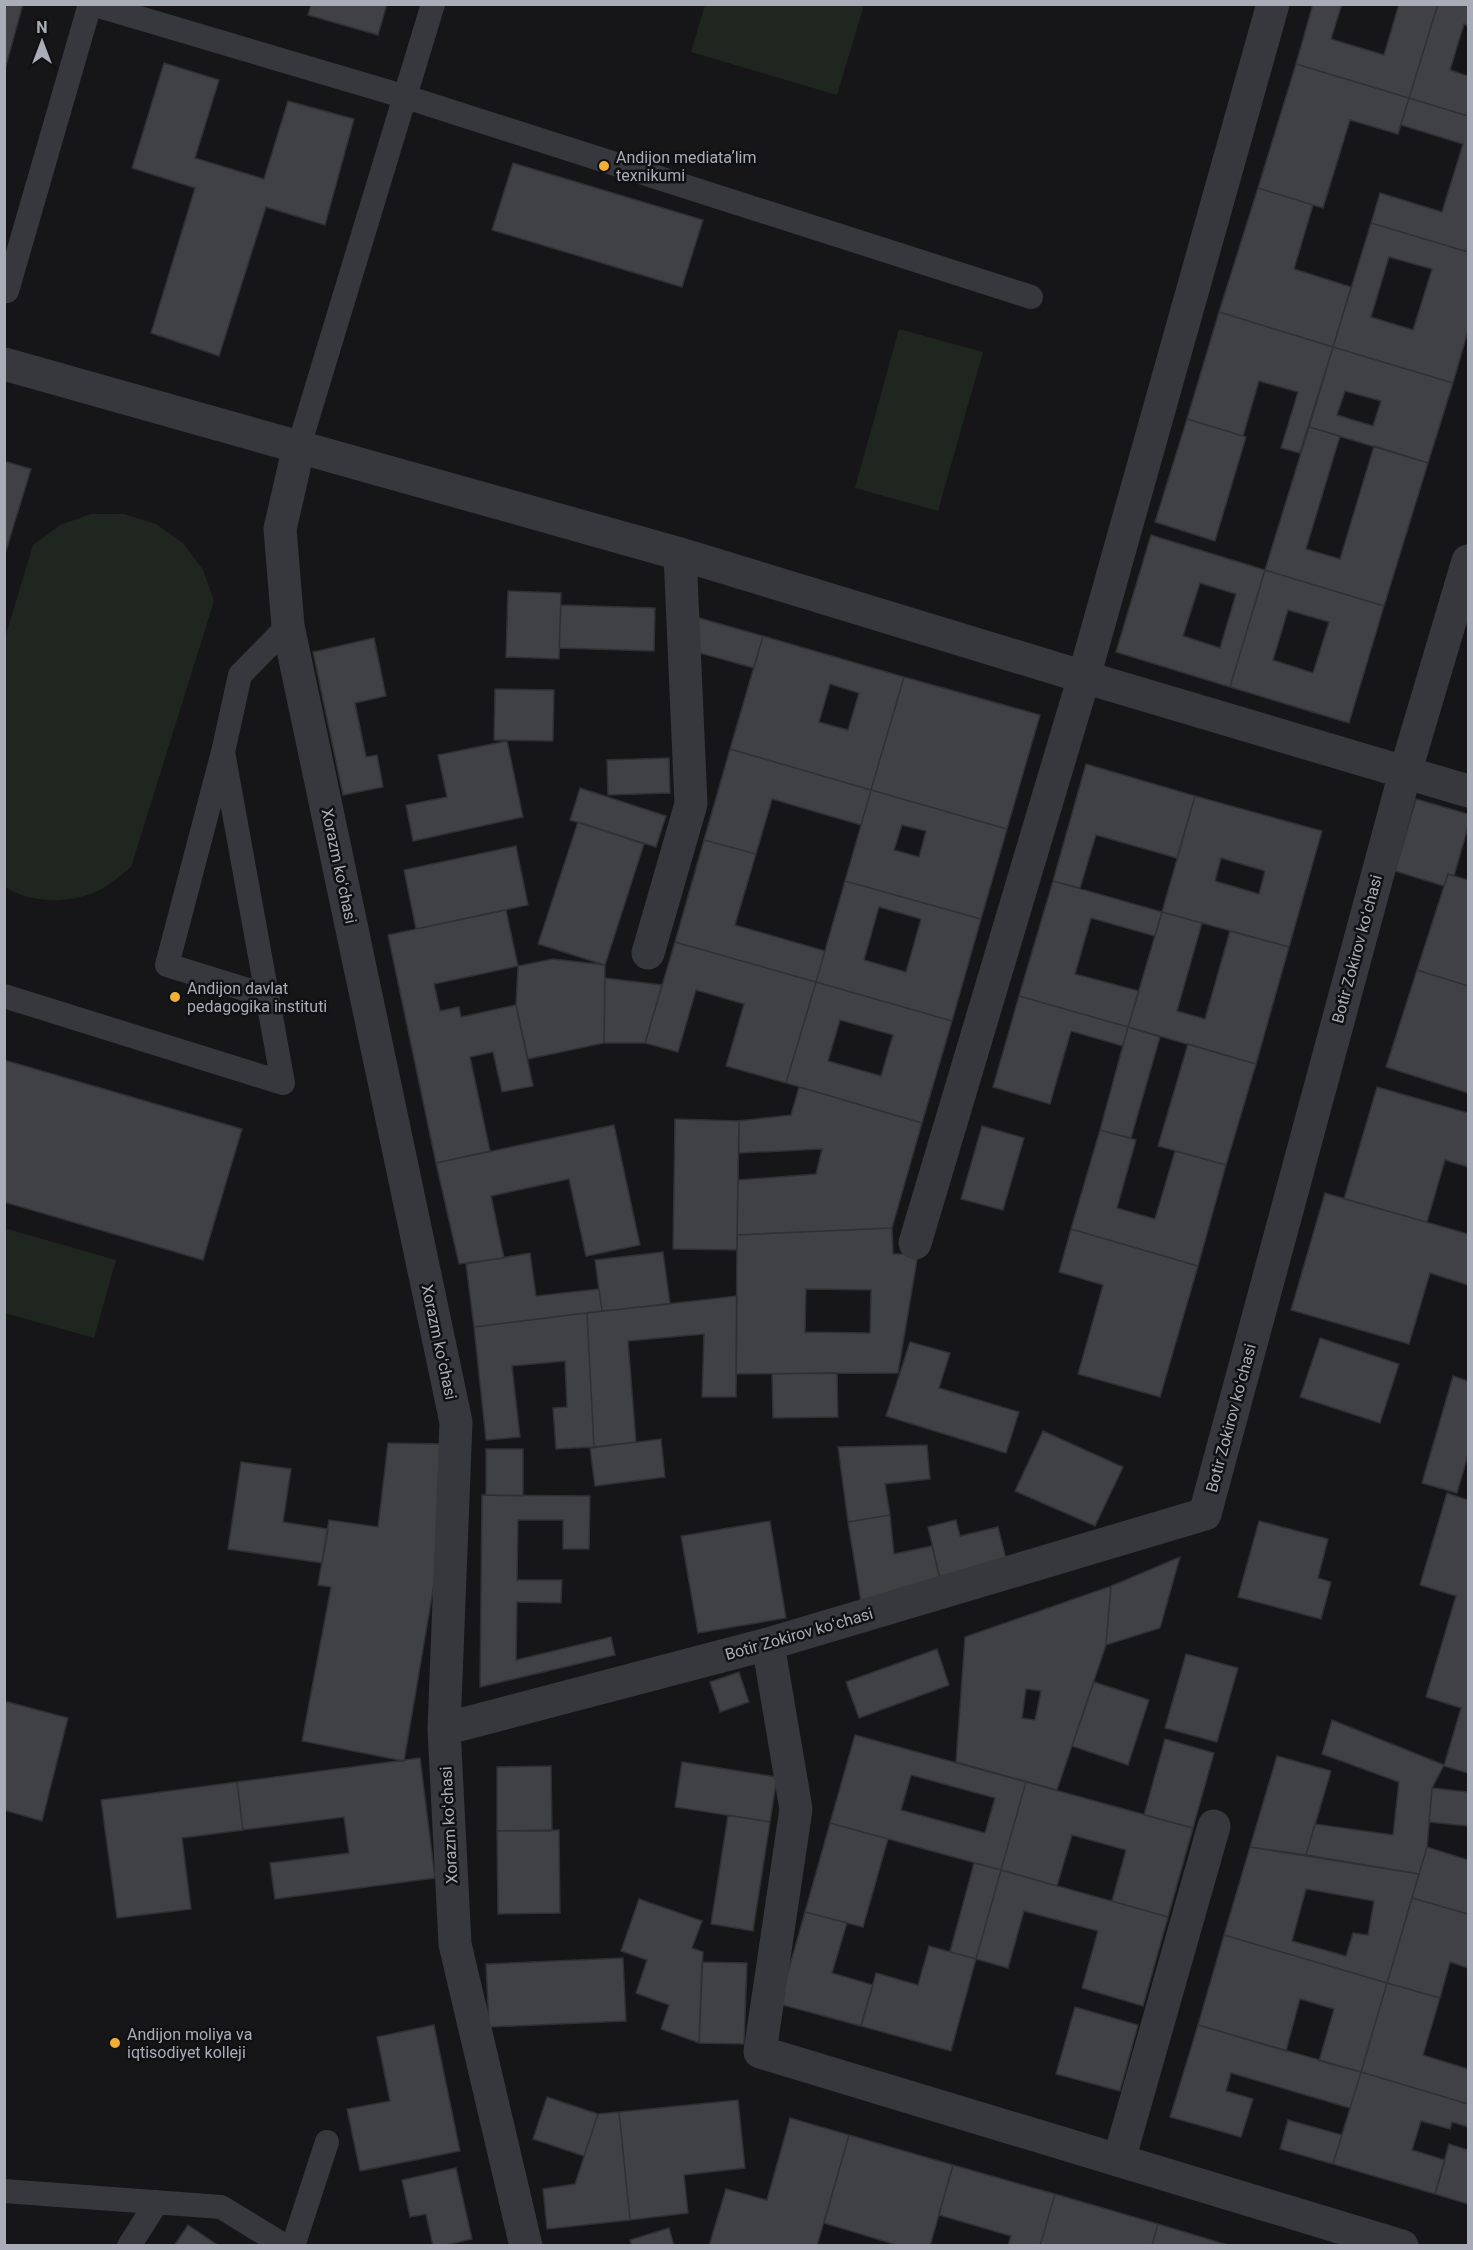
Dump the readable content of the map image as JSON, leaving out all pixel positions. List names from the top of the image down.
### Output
{
  "streets": {
    "street": ["Xorazm koʻchasi", "Botir Zokirov koʻchasi"]
  },
  "crossings": [
    ["Xorazm koʻchasi", "Botir Zokirov koʻchasi"]
  ],
  "places": ["Andijon mediataʼlim texnikumi", "Andijon davlat pedagogika instituti", "Andijon moliya va iqtisodiyet kolleji"],
  "north": "top"
}
